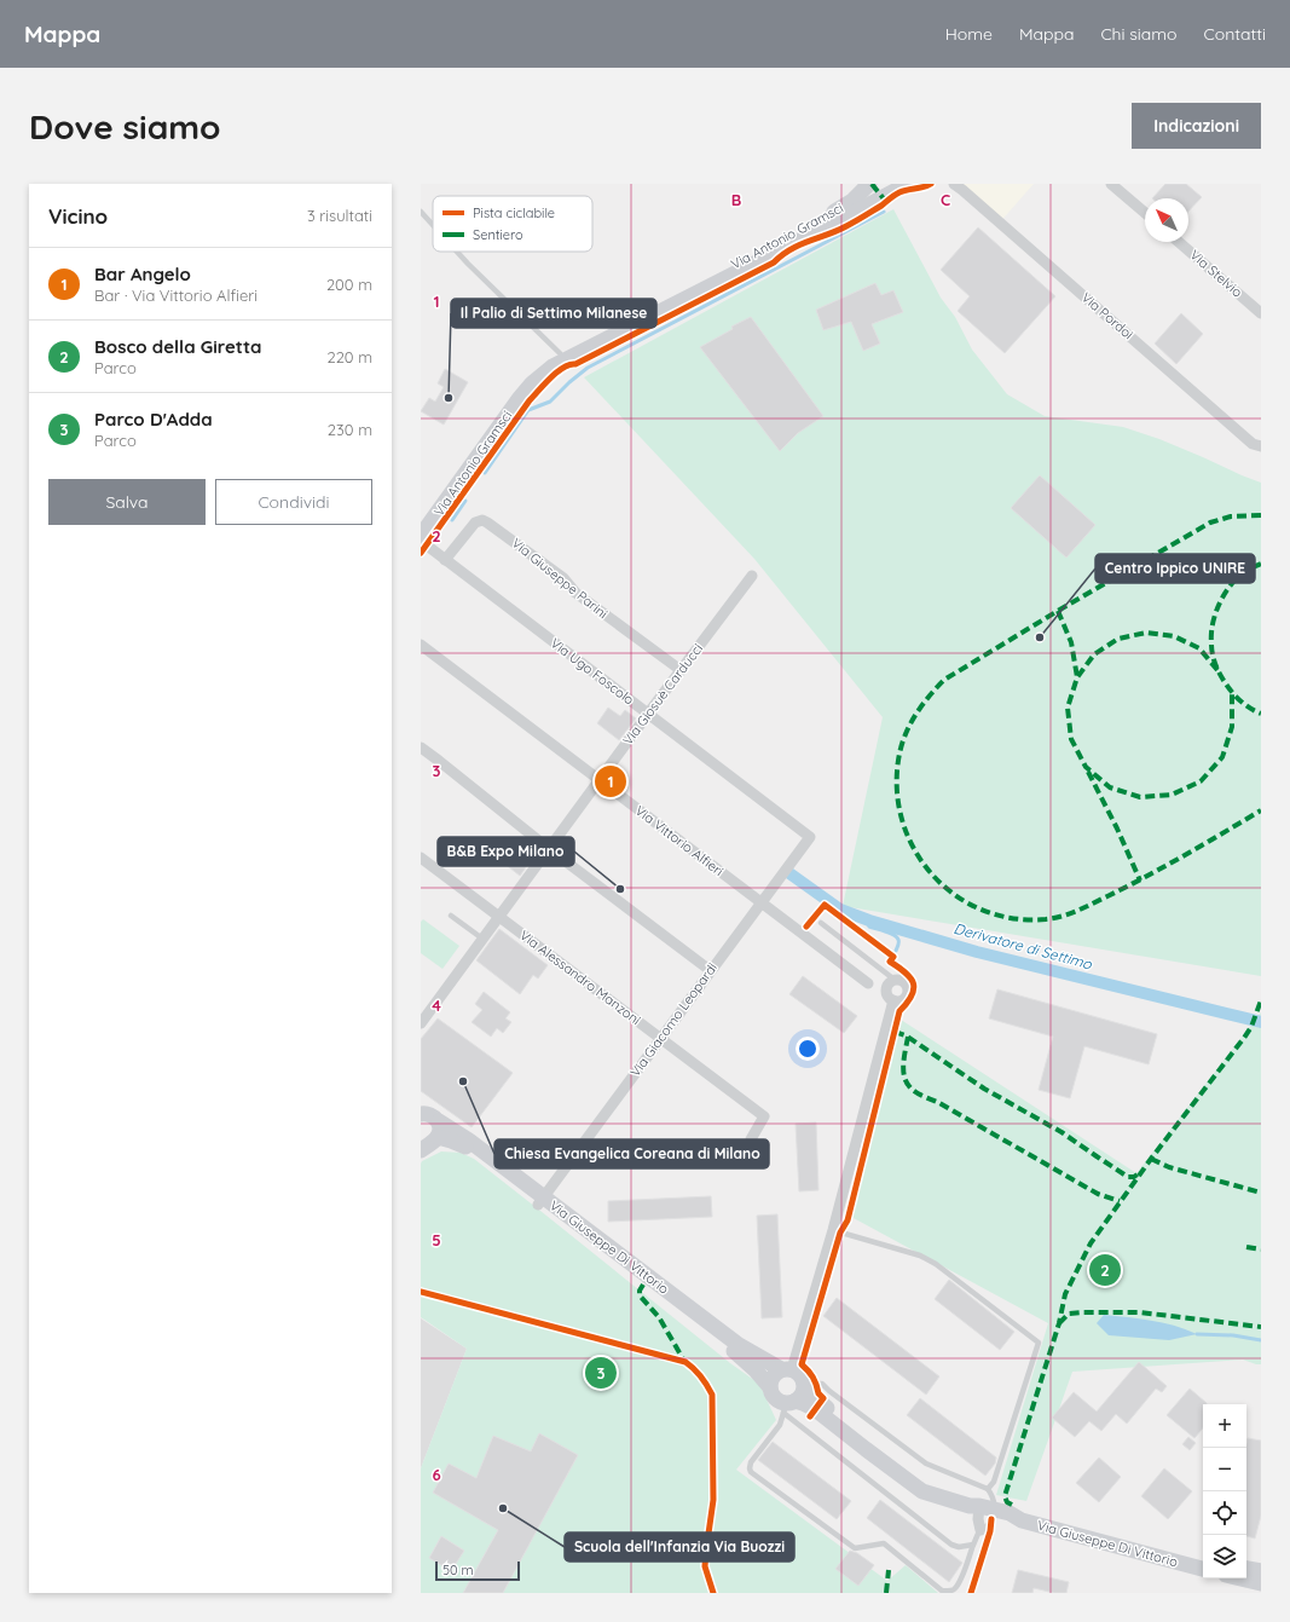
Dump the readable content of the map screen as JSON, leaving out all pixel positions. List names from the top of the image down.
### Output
{
  "streets": {
    "street": [
      "Via Antonio Gramsci",
      "Via Stelvio",
      "Via Pordoi",
      "Via Giuseppe Parini",
      "Via Ugo Foscolo",
      "Via Giosuè Carducci",
      "Via Vittorio Alfieri",
      "Via Alessandro Manzoni",
      "Via Giacomo Leopardi",
      "Via Giuseppe Di Vittorio"
    ]
  },
  "crossings": [
    ["Via Giuseppe Parini", "Via Ugo Foscolo"],
    ["Via Giuseppe Parini", "Via Giosuè Carducci"],
    ["Via Ugo Foscolo", "Via Giosuè Carducci"],
    ["Via Ugo Foscolo", "Via Giacomo Leopardi"],
    ["Via Giosuè Carducci", "Via Vittorio Alfieri"],
    ["Via Giosuè Carducci", "Via Alessandro Manzoni"],
    ["Via Vittorio Alfieri", "Via Giacomo Leopardi"],
    ["Via Alessandro Manzoni", "Via Giacomo Leopardi"],
    ["Via Giacomo Leopardi", "Via Giuseppe Di Vittorio"]
  ],
  "water": ["Derivatore di Settimo"],
  "places": [
    "Il Palio di Settimo Milanese",
    "Centro Ippico UNIRE",
    "B&B Expo Milano",
    "Chiesa Evangelica Coreana di Milano",
    "Scuola dell'Infanzia Via Buozzi"
  ],
  "legend": ["Pista ciclabile", "Sentiero"],
  "scale_bar": "50 m",
  "north": "top left",
  "page": {
    "header": "Mappa",
    "nav": [
      "Home",
      "Mappa",
      "Chi siamo",
      "Contatti"
    ],
    "buttons": [
      "Indicazioni",
      ["Salva", "Condividi"]
    ],
    "title": "Dove siamo",
    "heading": ["Vicino", "3 risultati"],
    "list": [
      {
        "mark": "1",
        "name": "Bar Angelo",
        "note": "Bar · Via Vittorio Alfieri",
        "value": "200 m"
      },
      {
        "mark": "2",
        "name": "Bosco della Giretta",
        "note": "Parco",
        "value": "220 m"
      },
      {
        "mark": "3",
        "name": "Parco D'Adda",
        "note": "Parco",
        "value": "230 m"
      }
    ],
    "pins": ["1", "2", "3"],
    "map_buttons": ["+", "−"],
    "scale": "50 m"
  },
  "grid": {
    "columns": ["B", "C"],
    "rows": [
      "1",
      "2",
      "3",
      "4",
      "5",
      "6"
    ]
  }
}
